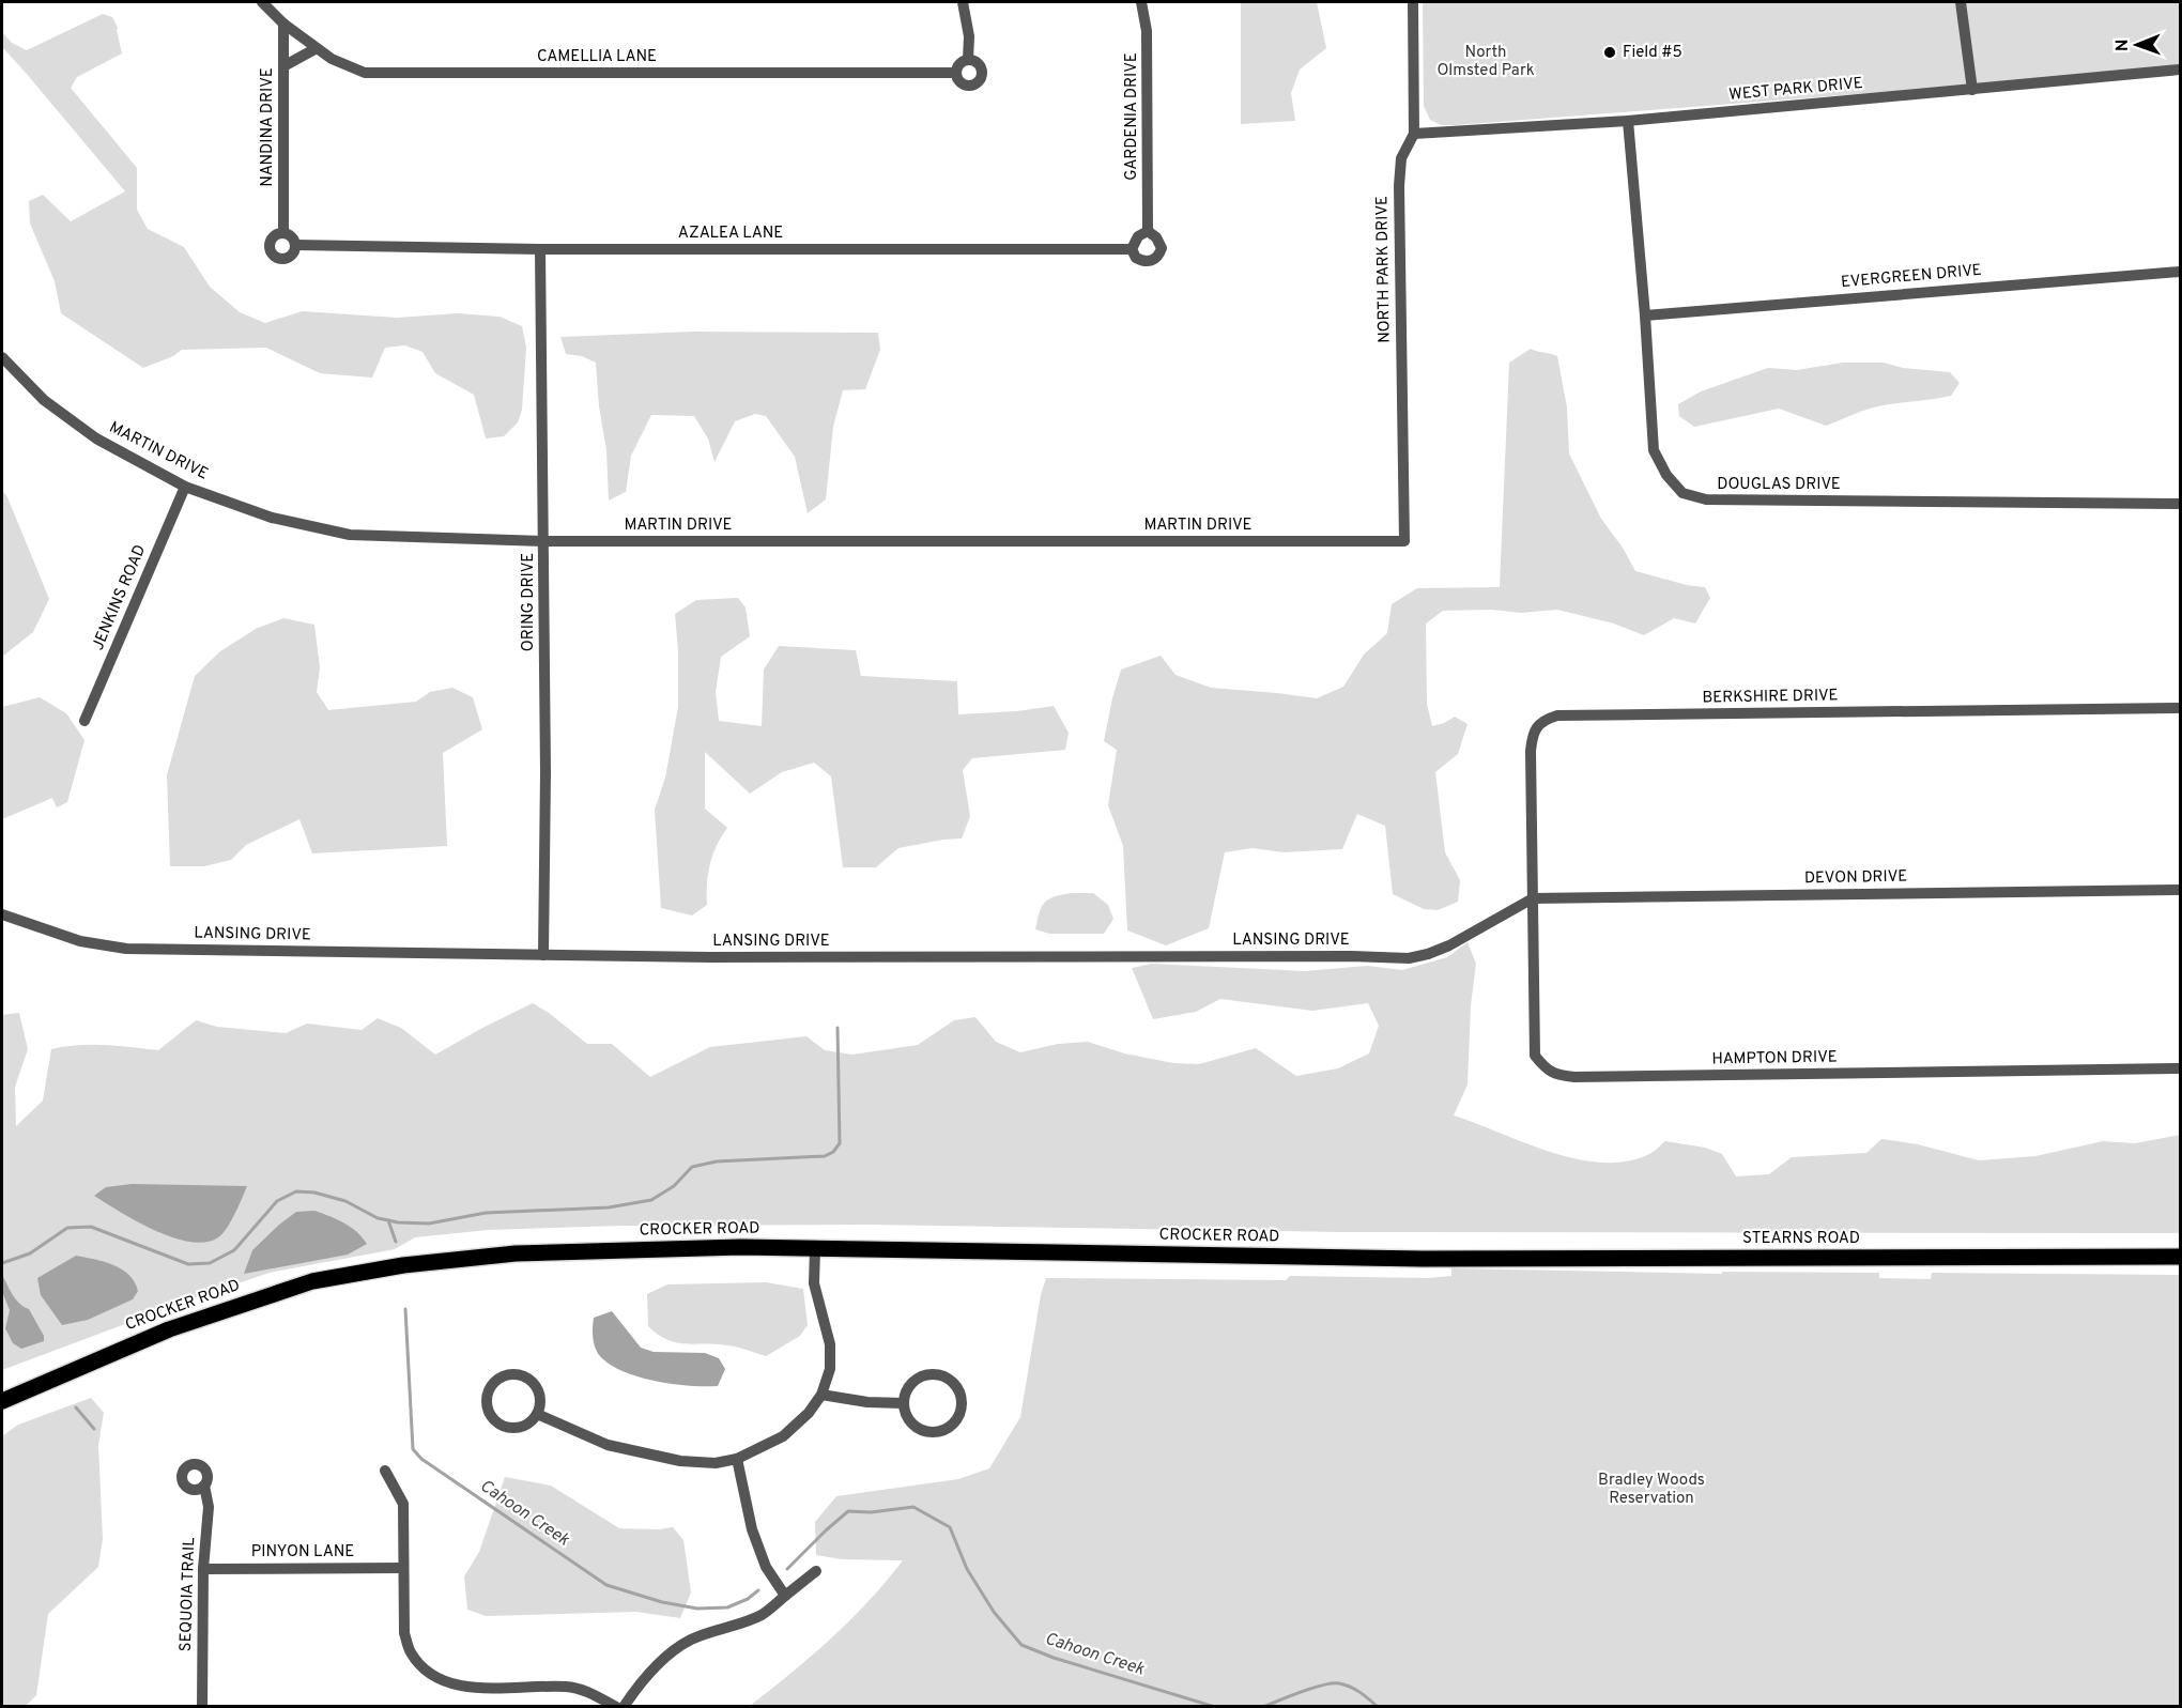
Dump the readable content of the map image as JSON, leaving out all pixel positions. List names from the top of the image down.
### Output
{
  "streets": {
    "main road": ["CROCKER ROAD", "STEARNS ROAD"],
    "street": [
      "CAMELLIA LANE",
      "WEST PARK DRIVE",
      "GARDENIA DRIVE",
      "NANDINA DRIVE",
      "AZALEA LANE",
      "NORTH PARK DRIVE",
      "EVERGREEN DRIVE",
      "MARTIN DRIVE",
      "DOUGLAS DRIVE",
      "JENKINS ROAD",
      "ORING DRIVE",
      "BERKSHIRE DRIVE",
      "DEVON DRIVE",
      "LANSING DRIVE",
      "HAMPTON DRIVE",
      "PINYON LANE",
      "SEQUOIA TRAIL"
    ]
  },
  "crossings": [
    ["CAMELLIA LANE", "NANDINA DRIVE"],
    ["WEST PARK DRIVE", "NORTH PARK DRIVE"],
    ["WEST PARK DRIVE", "DOUGLAS DRIVE"],
    ["GARDENIA DRIVE", "AZALEA LANE"],
    ["NANDINA DRIVE", "AZALEA LANE"],
    ["AZALEA LANE", "ORING DRIVE"],
    ["NORTH PARK DRIVE", "MARTIN DRIVE"],
    ["EVERGREEN DRIVE", "DOUGLAS DRIVE"],
    ["MARTIN DRIVE", "JENKINS ROAD"],
    ["MARTIN DRIVE", "ORING DRIVE"],
    ["ORING DRIVE", "LANSING DRIVE"],
    ["BERKSHIRE DRIVE", "DEVON DRIVE"],
    ["BERKSHIRE DRIVE", "LANSING DRIVE"],
    ["BERKSHIRE DRIVE", "HAMPTON DRIVE"],
    ["DEVON DRIVE", "LANSING DRIVE"],
    ["DEVON DRIVE", "HAMPTON DRIVE"],
    ["LANSING DRIVE", "HAMPTON DRIVE"],
    ["CROCKER ROAD", "STEARNS ROAD"],
    ["PINYON LANE", "SEQUOIA TRAIL"]
  ],
  "water": ["Cahoon Creek"],
  "parks": ["North Olmsted Park", "Bradley Woods Reservation"],
  "places": ["Field #5"],
  "north": "left"
}
